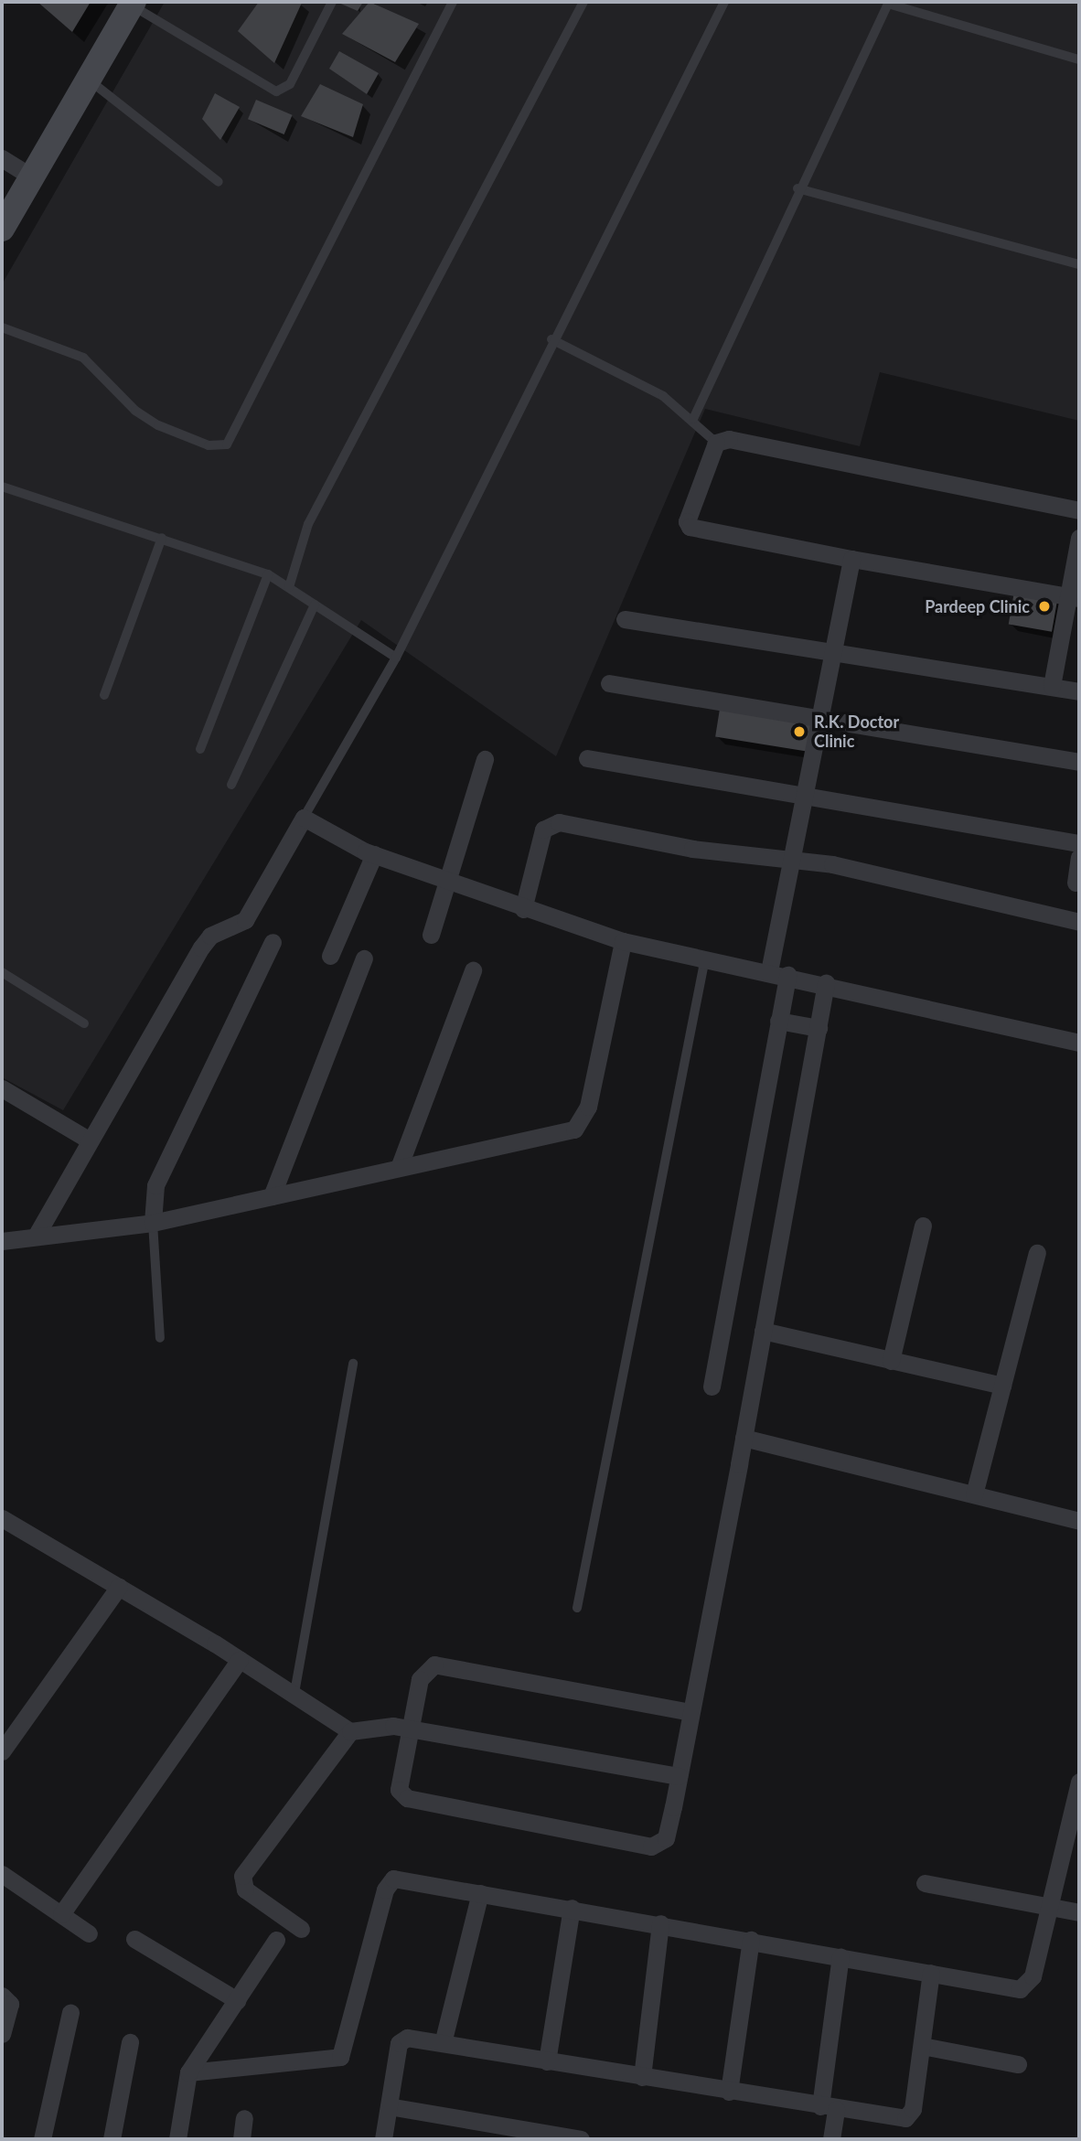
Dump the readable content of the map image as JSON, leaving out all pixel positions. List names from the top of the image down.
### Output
{
  "places": ["Pardeep Clinic", "R.K. Doctor Clinic"]
}
